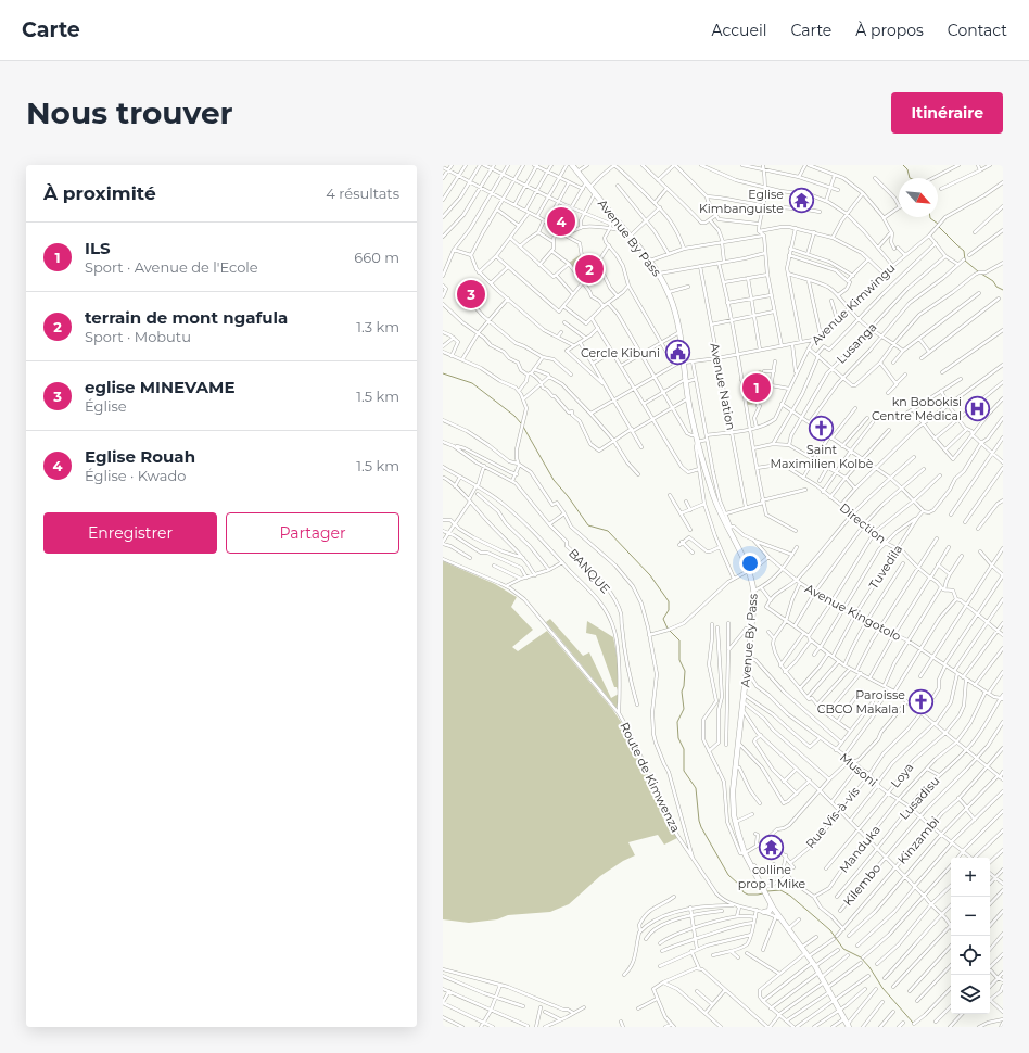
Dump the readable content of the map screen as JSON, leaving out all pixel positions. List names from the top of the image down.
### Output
{
  "streets": {
    "highway": ["Avenue By Pass"],
    "street": [
      "Avenue Kimwingu",
      "Lusanga",
      "Avenue Nation",
      "Direction",
      "Tuvedila",
      "BANQUE",
      "Avenue Kingotolo",
      "Musoni",
      "Loya",
      "Route de Kimwenza",
      "Lusadisu",
      "Rue Vis-à-vis",
      "Kinzambi",
      "Manduka",
      "Kilembo"
    ]
  },
  "crossings": [
    ["Avenue By Pass", "Avenue Kingotolo"],
    ["Avenue By Pass", "Musoni"],
    ["Avenue By Pass", "Route de Kimwenza"],
    ["Avenue Kimwingu", "Avenue Nation"],
    ["Direction", "Tuvedila"],
    ["Tuvedila", "Avenue Kingotolo"],
    ["Avenue Kingotolo", "Loya"],
    ["Avenue Kingotolo", "Lusadisu"],
    ["Avenue Kingotolo", "Rue Vis-à-vis"],
    ["Musoni", "Loya"],
    ["Musoni", "Lusadisu"],
    ["Musoni", "Rue Vis-à-vis"],
    ["Musoni", "Kinzambi"],
    ["Musoni", "Manduka"],
    ["Musoni", "Kilembo"]
  ],
  "places": {
    "temple": ["Eglise Kimbanguiste", "colline prop 1 Mike"],
    "public building": ["Cercle Kibuni"],
    "hospital": ["kn Bobokisi Centre Médical"],
    "church": ["Saint Maximilien Kolbè", "Paroisse CBCO Makala I"]
  },
  "north": "bottom right",
  "page": {
    "header": "Carte",
    "nav": [
      "Accueil",
      "Carte",
      "À propos",
      "Contact"
    ],
    "buttons": [
      "Itinéraire",
      ["Enregistrer", "Partager"]
    ],
    "title": "Nous trouver",
    "heading": ["À proximité", "4 résultats"],
    "pins": [
      "4",
      "2",
      "3",
      "1"
    ],
    "list": [
      {
        "mark": "1",
        "name": "ILS",
        "note": "Sport · Avenue de l'Ecole",
        "value": "660 m"
      },
      {
        "mark": "2",
        "name": "terrain de mont ngafula",
        "note": "Sport · Mobutu",
        "value": "1.3 km"
      },
      {
        "mark": "3",
        "name": "eglise MINEVAME",
        "note": "Église",
        "value": "1.5 km"
      },
      {
        "mark": "4",
        "name": "Eglise Rouah",
        "note": "Église · Kwado",
        "value": "1.5 km"
      }
    ],
    "map_buttons": ["+", "−"]
  }
}
